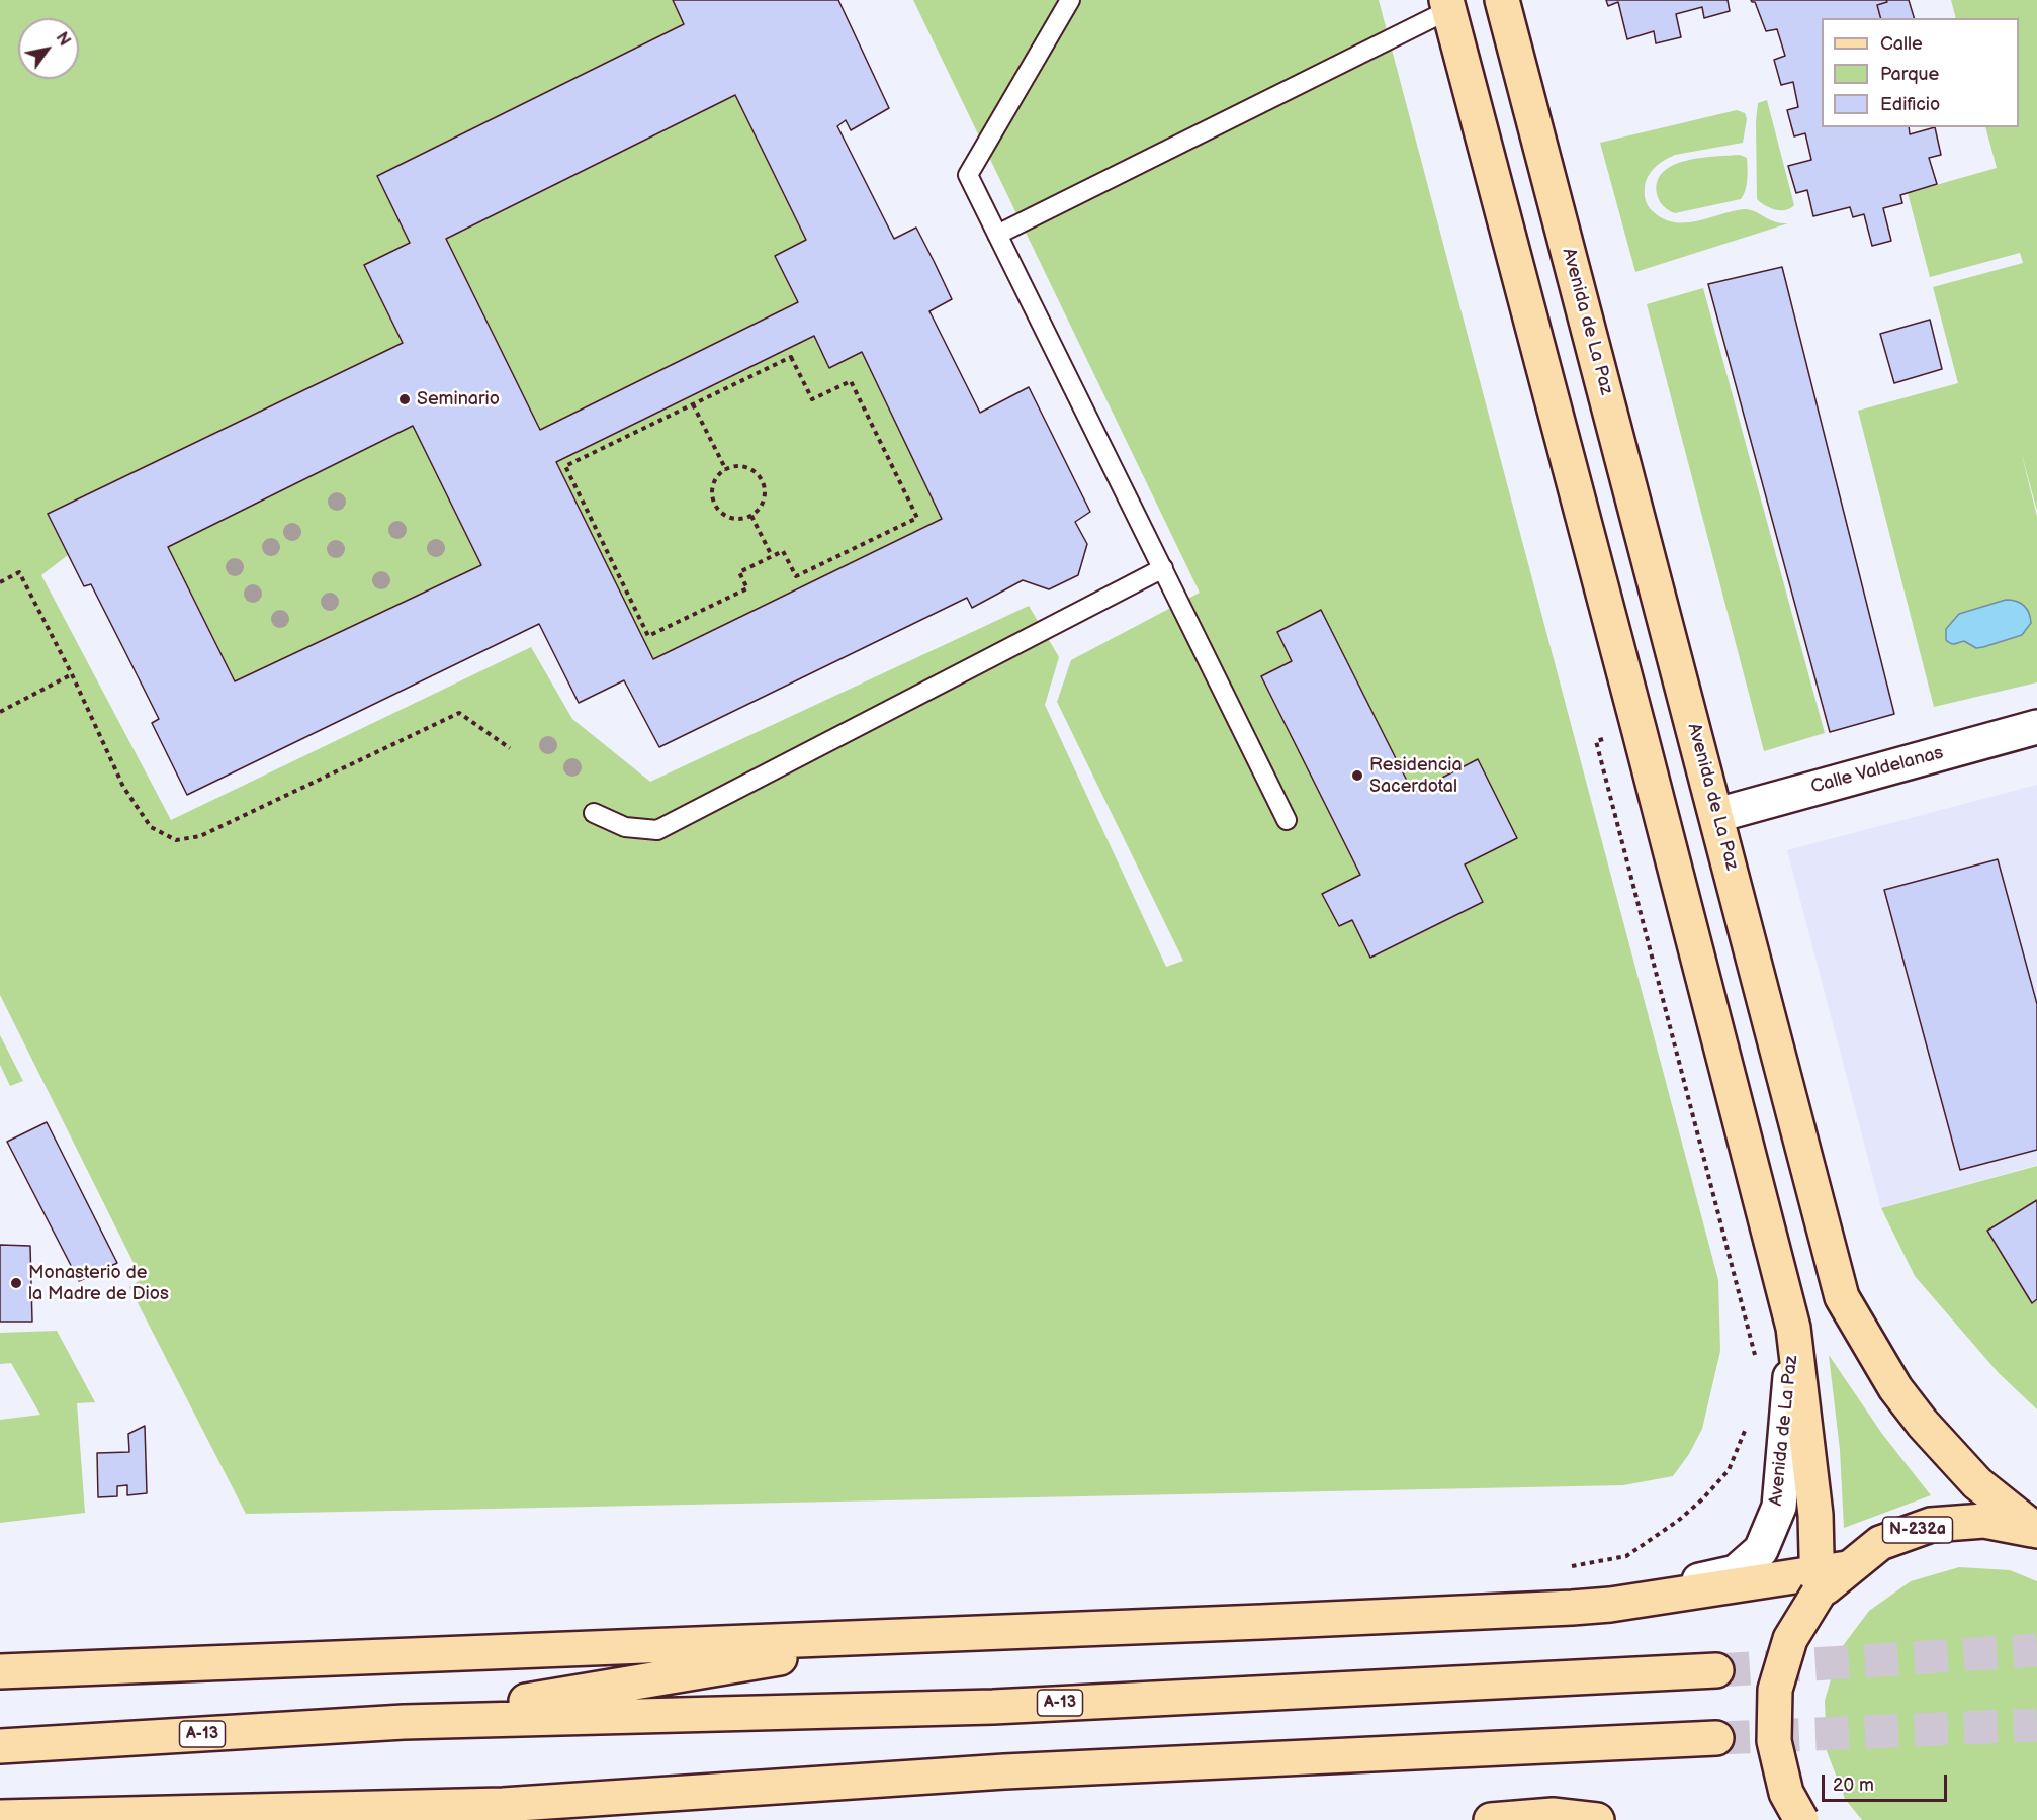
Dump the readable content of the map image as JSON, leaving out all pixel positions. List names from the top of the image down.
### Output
{
  "streets": {
    "main road": ["Avenida de La Paz", "N-232a", "A-13"],
    "street": ["Calle Valdelanas"]
  },
  "crossings": [
    ["Avenida de La Paz", "Calle Valdelanas"],
    ["Avenida de La Paz", "N-232a"]
  ],
  "places": ["Seminario", "Residencia Sacerdotal", "Monasterio de la Madre de Dios"],
  "legend": ["Calle", "Parque", "Edificio"],
  "scale_bar": "20 m",
  "north": "top right"
}
